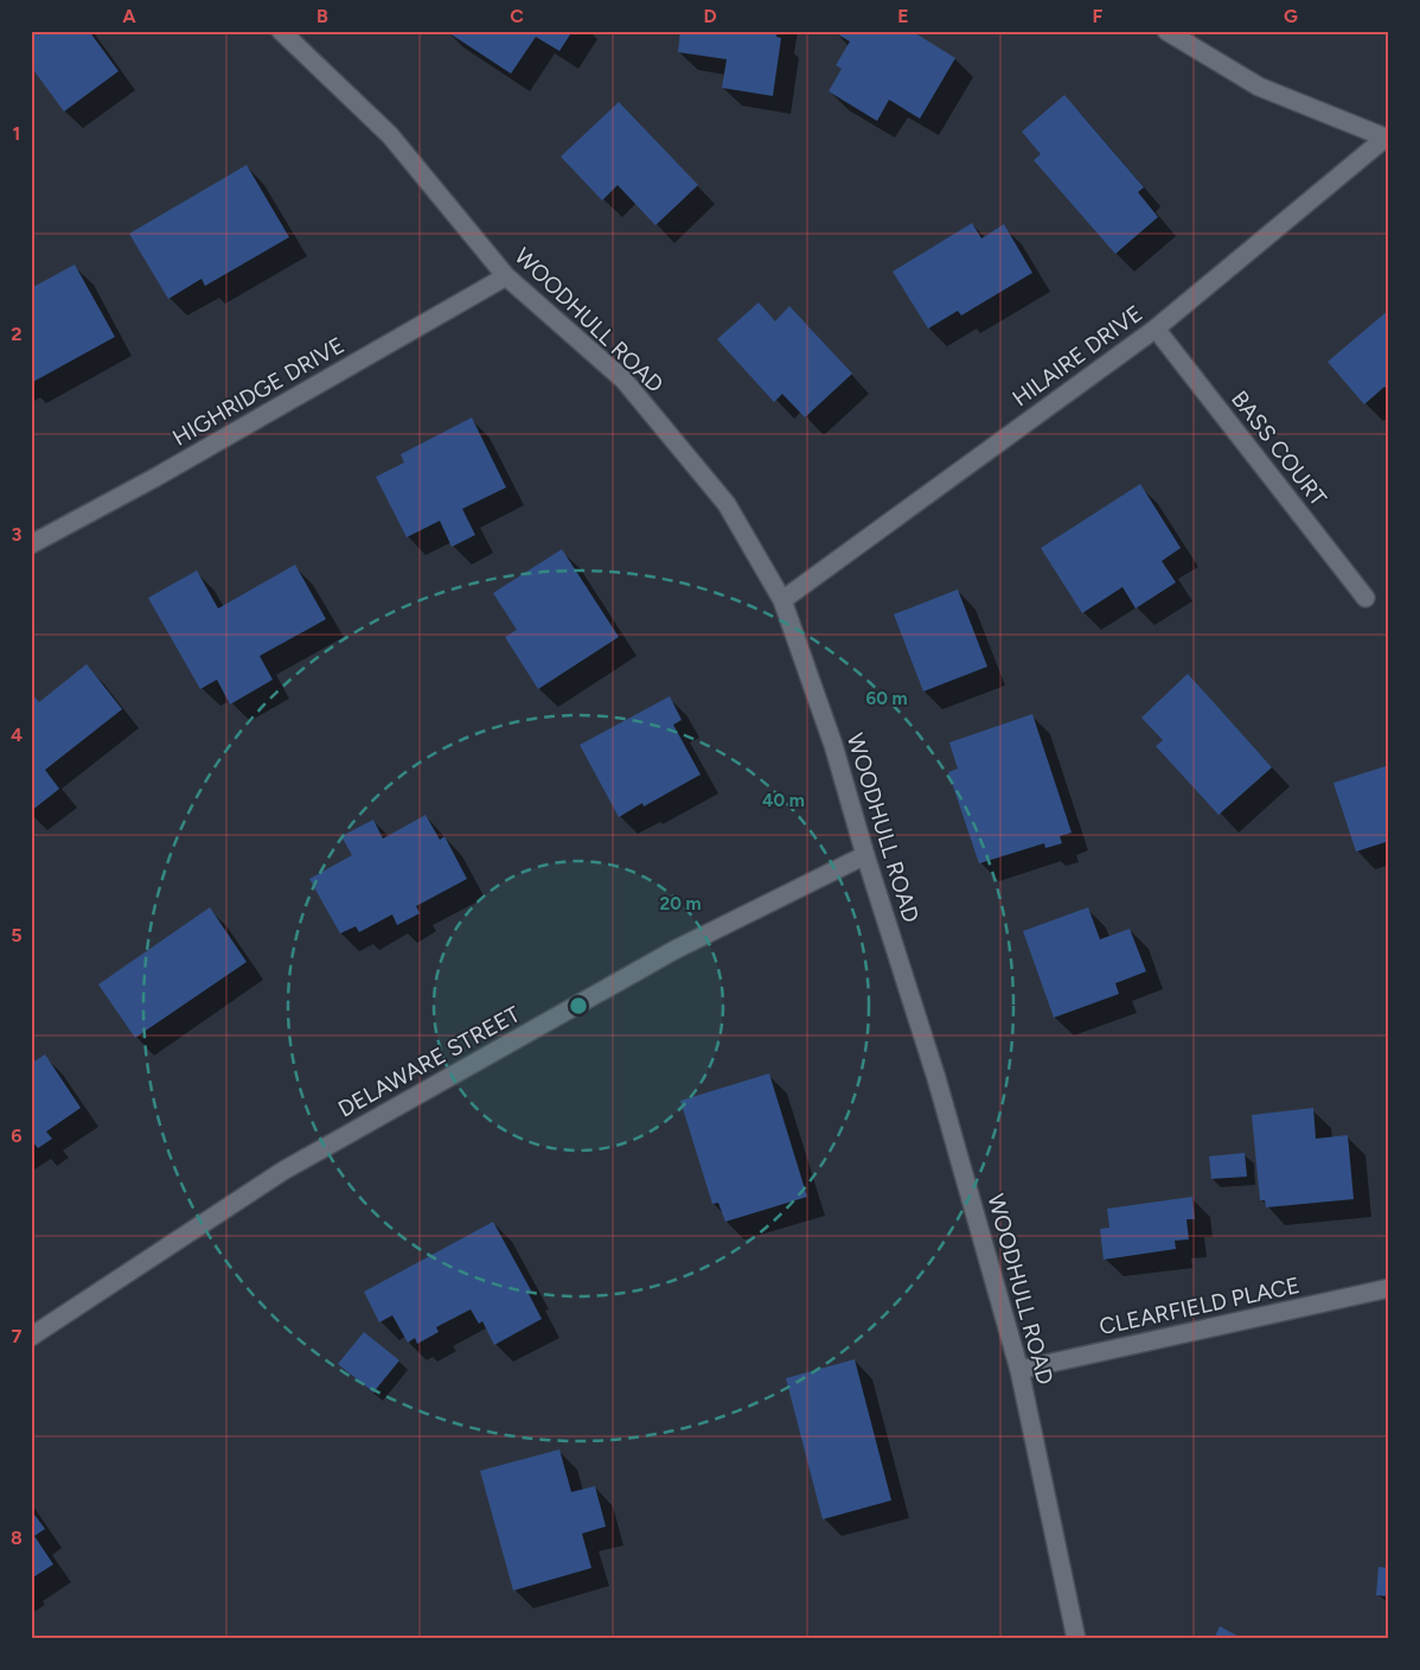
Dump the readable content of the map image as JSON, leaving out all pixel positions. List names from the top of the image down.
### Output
{
  "streets": {
    "street": [
      "WOODHULL ROAD",
      "HILAIRE DRIVE",
      "HIGHRIDGE DRIVE",
      "BASS COURT",
      "DELAWARE STREET",
      "CLEARFIELD PLACE"
    ]
  },
  "crossings": [
    ["WOODHULL ROAD", "HILAIRE DRIVE"],
    ["WOODHULL ROAD", "HIGHRIDGE DRIVE"],
    ["WOODHULL ROAD", "DELAWARE STREET"],
    ["WOODHULL ROAD", "CLEARFIELD PLACE"],
    ["HILAIRE DRIVE", "BASS COURT"]
  ],
  "grid": {
    "columns": [
      "A",
      "B",
      "C",
      "D",
      "E",
      "F",
      "G"
    ],
    "rows": [
      "1",
      "2",
      "3",
      "4",
      "5",
      "6",
      "7",
      "8"
    ]
  },
  "rings": ["60 m", "40 m", "20 m"]
}
